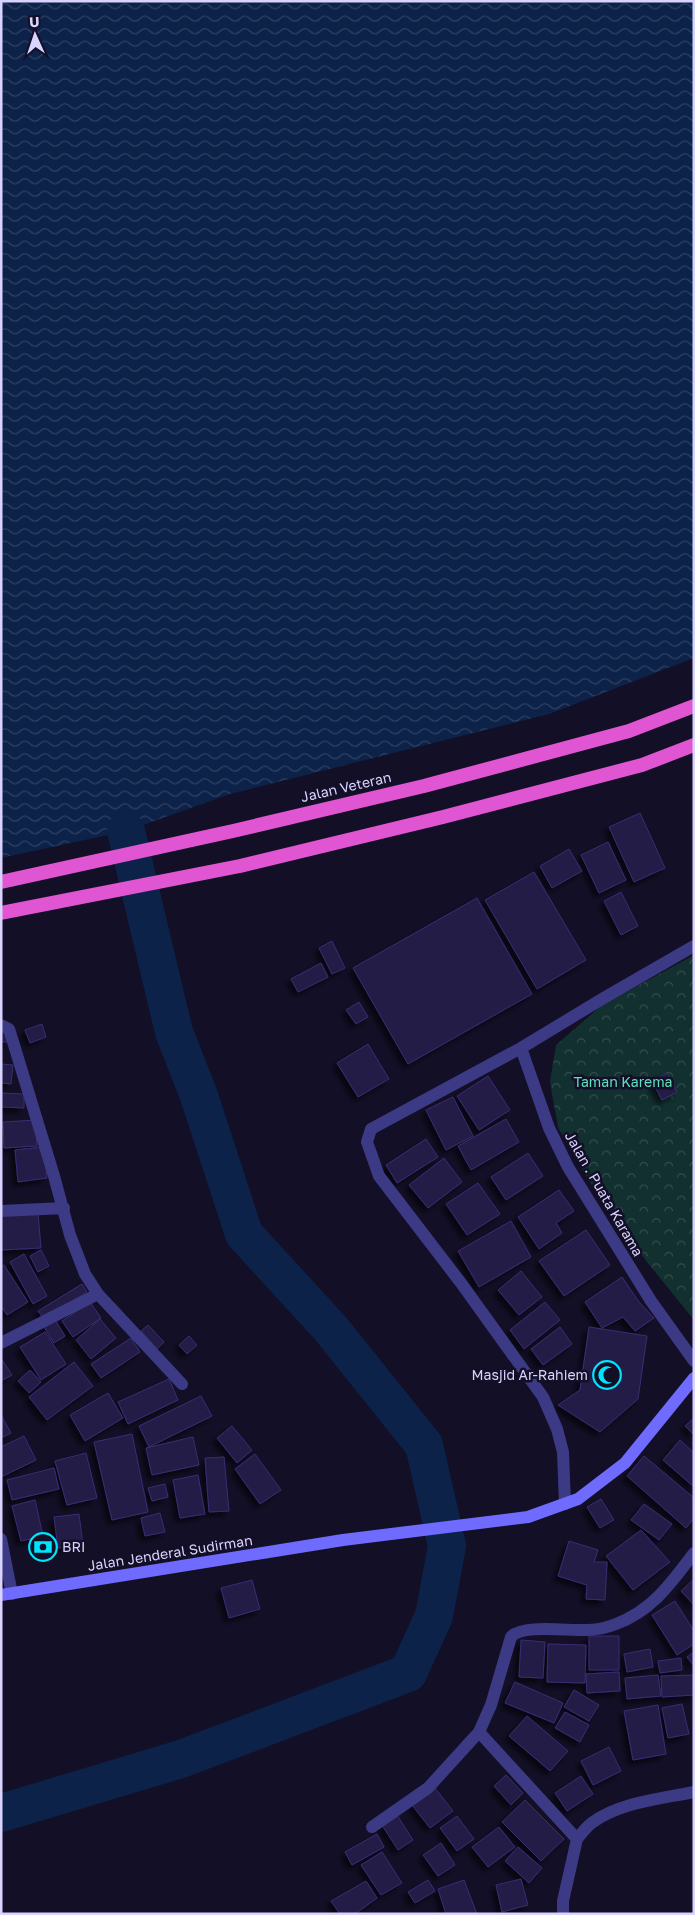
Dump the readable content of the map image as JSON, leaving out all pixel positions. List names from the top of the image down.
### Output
{
  "streets": {
    "highway": ["Jalan Veteran"],
    "main road": ["Jalan Jenderal Sudirman"],
    "street": ["Jalan . Puata Karama"]
  },
  "parks": ["Taman Karema"],
  "places": {
    "mosque": ["Masjid Ar-Rahiem"],
    "bank": ["BRI"]
  },
  "north": "top"
}
